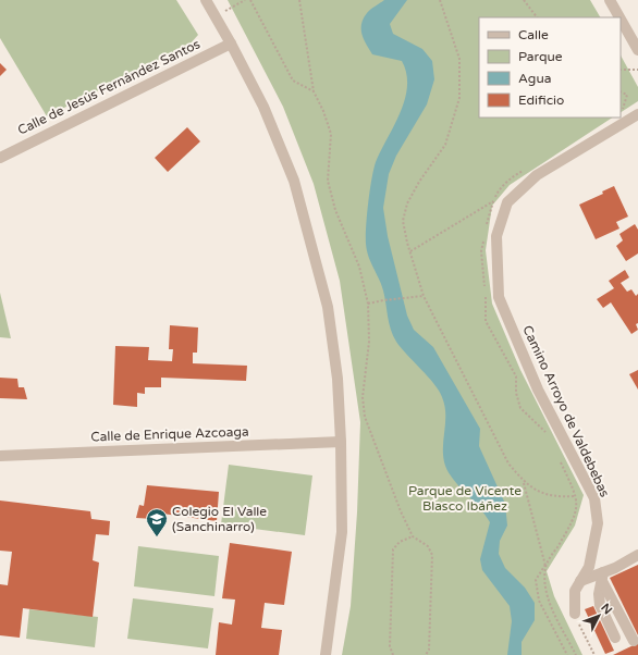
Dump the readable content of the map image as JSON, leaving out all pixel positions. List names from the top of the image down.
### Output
{
  "streets": {
    "street": ["Calle de Jesús Fernández Santos", "Camino Arroyo de Valdebebas", "Calle de Enrique Azcoaga"]
  },
  "parks": ["Parque de Vicente Blasco Ibáñez"],
  "places": {
    "school or university": ["Colegio El Valle (Sanchinarro)"]
  },
  "legend": [
    "Calle",
    "Parque",
    "Agua",
    "Edificio"
  ],
  "north": "top right"
}
